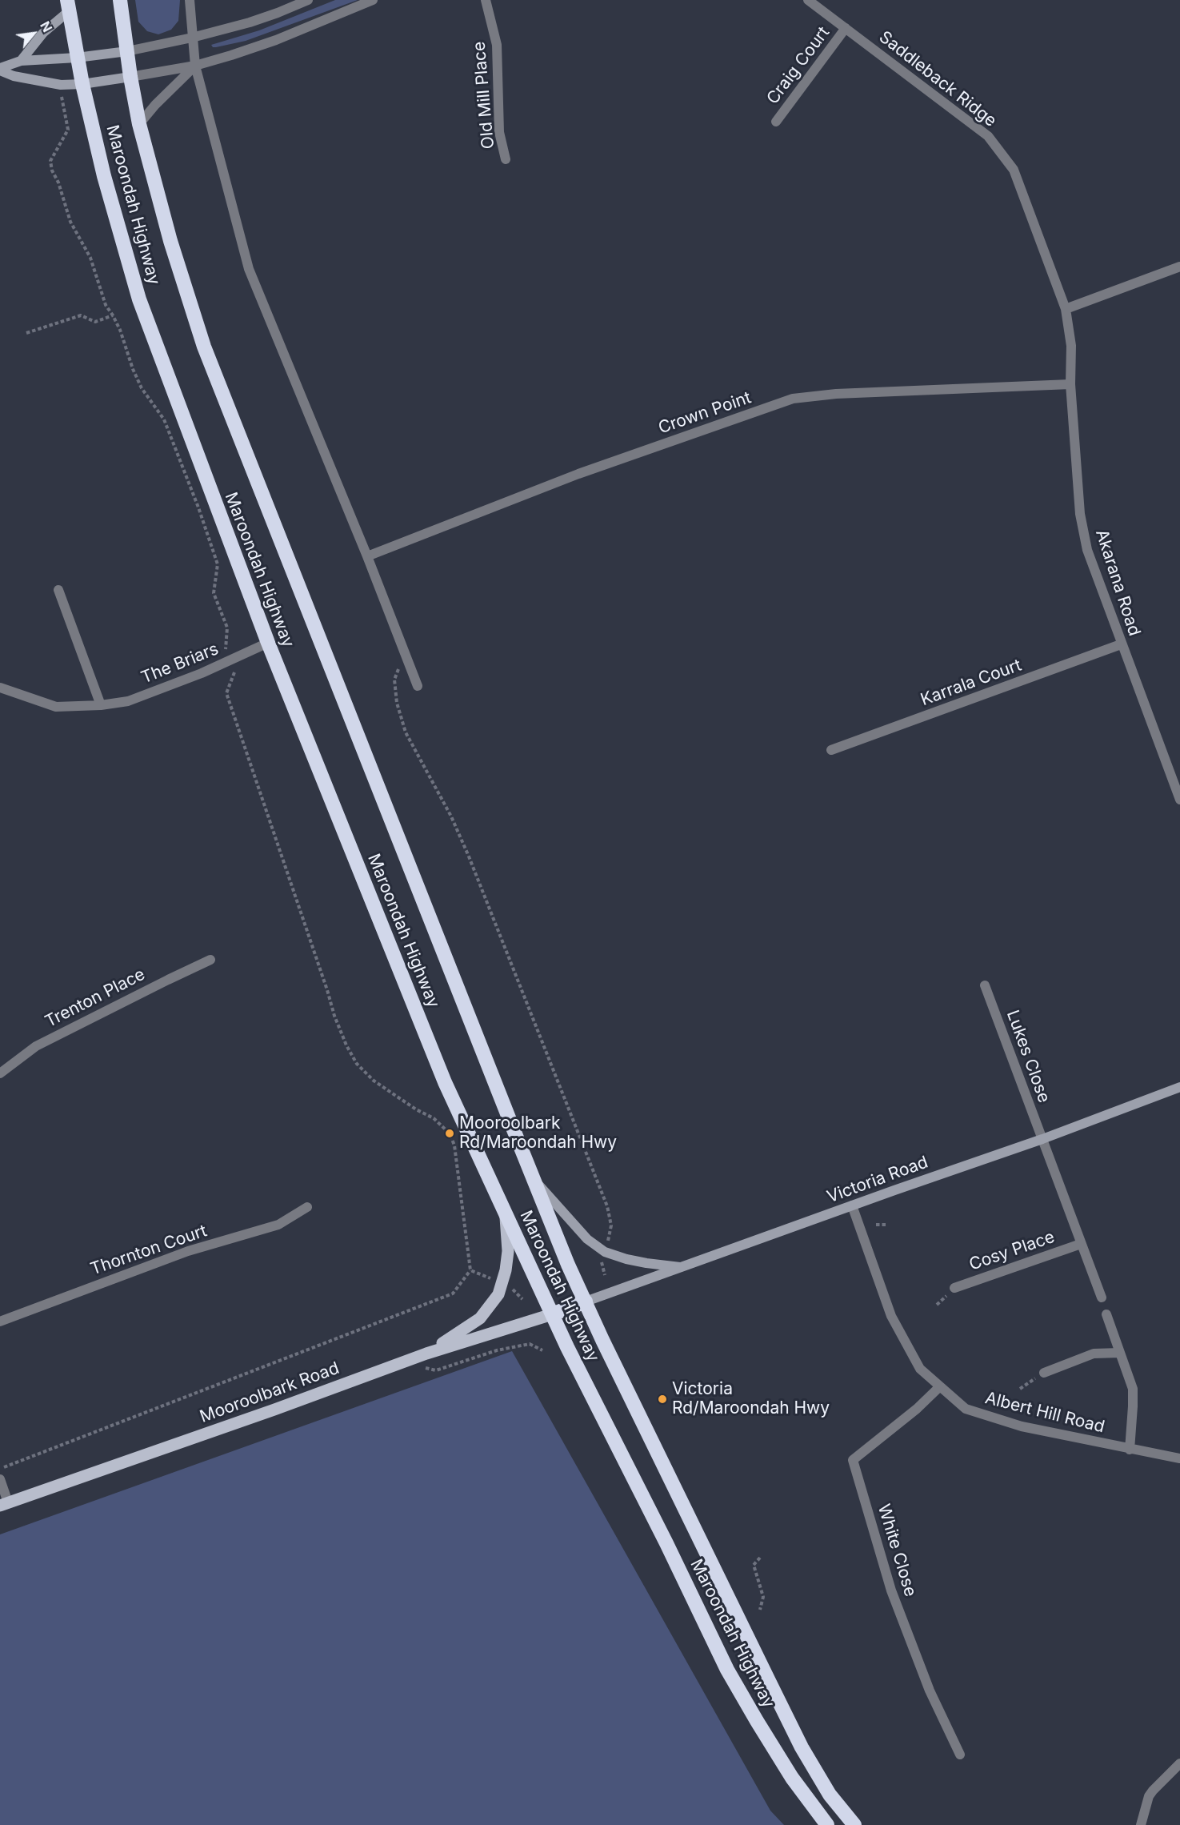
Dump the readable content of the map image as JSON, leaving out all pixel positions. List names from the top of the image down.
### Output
{
  "streets": {
    "highway": ["Maroondah Highway"],
    "main road": ["Victoria Road", "Mooroolbark Road"],
    "street": [
      "Craig Court",
      "Saddleback Ridge",
      "Old Mill Place",
      "Crown Point",
      "Akarana Road",
      "The Briars",
      "Karrala Court",
      "Trenton Place",
      "Lukes Close",
      "Thornton Court",
      "Cosy Place",
      "Albert Hill Road",
      "White Close"
    ]
  },
  "crossings": [
    ["Craig Court", "Saddleback Ridge"],
    ["Saddleback Ridge", "Akarana Road"],
    ["Maroondah Highway", "The Briars"],
    ["Maroondah Highway", "Victoria Road"],
    ["Maroondah Highway", "Mooroolbark Road"],
    ["Crown Point", "Akarana Road"],
    ["Akarana Road", "Karrala Court"],
    ["Lukes Close", "Victoria Road"],
    ["Lukes Close", "Cosy Place"],
    ["Victoria Road", "Cosy Place"],
    ["Victoria Road", "Albert Hill Road"],
    ["Albert Hill Road", "White Close"]
  ],
  "places": ["Mooroolbark Rd/Maroondah Hwy", "Victoria Rd/Maroondah Hwy"],
  "north": "top right"
}
